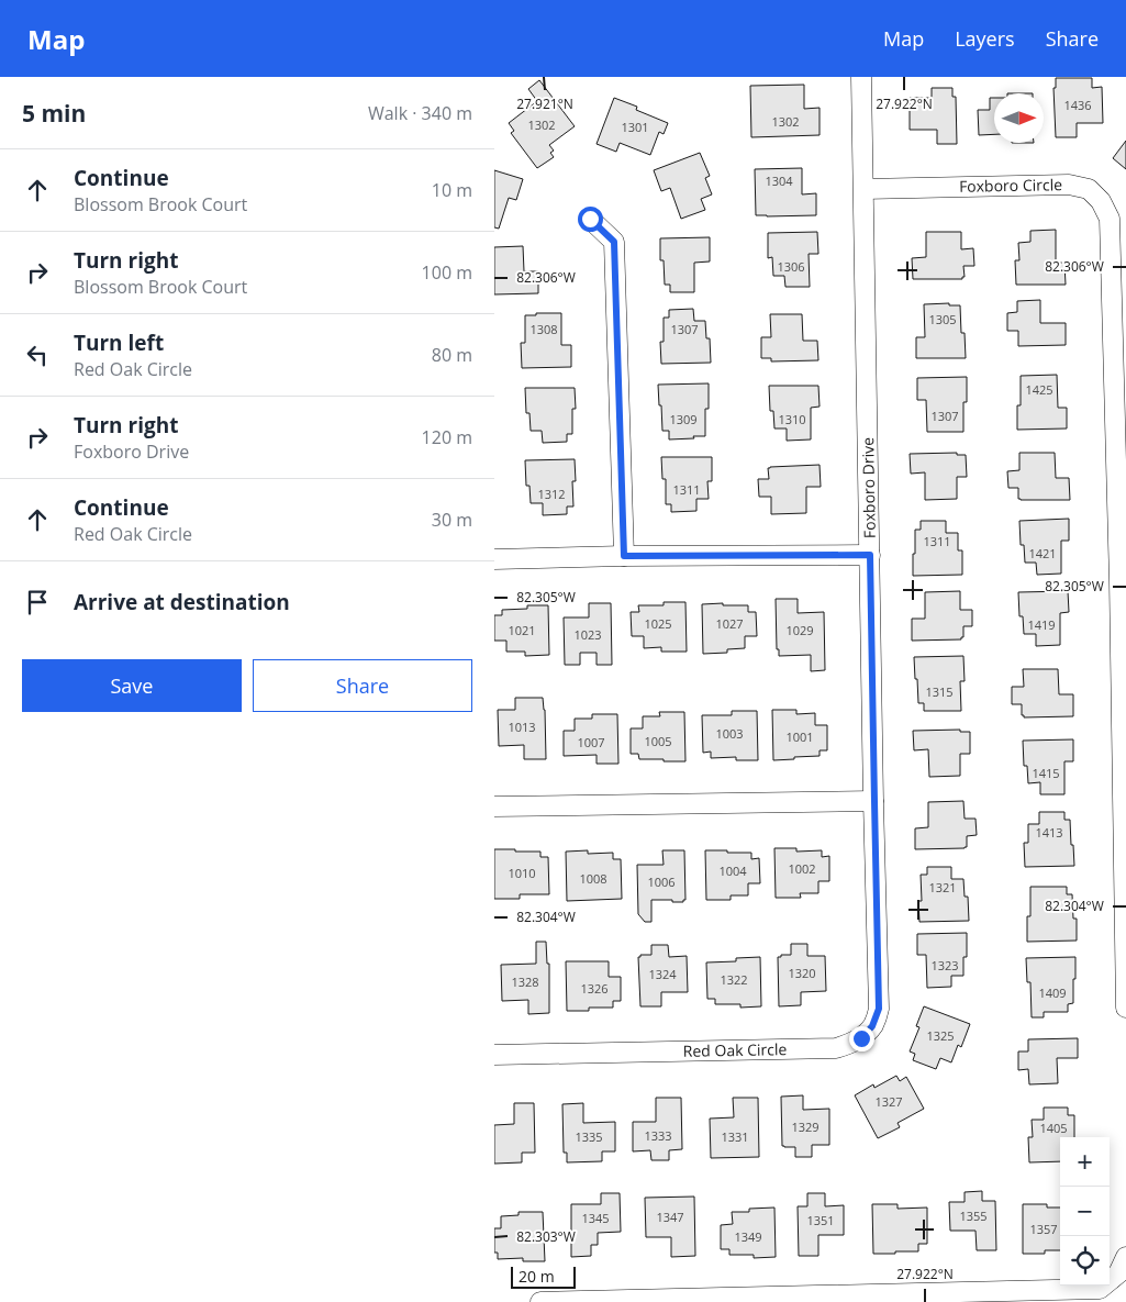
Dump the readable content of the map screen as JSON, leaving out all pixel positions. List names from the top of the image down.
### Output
{
  "streets": {
    "street": ["Foxboro Circle", "Foxboro Drive", "Red Oak Circle"]
  },
  "crossings": [
    ["Foxboro Circle", "Foxboro Drive"],
    ["Foxboro Drive", "Red Oak Circle"]
  ],
  "house_numbers": [
    "1436",
    "1302",
    "1302",
    "1301",
    "1304",
    "1306",
    "1305",
    "1308",
    "1307",
    "1425",
    "1307",
    "1309",
    "1310",
    "1311",
    "1312",
    "1311",
    "1421",
    "1025",
    "1027",
    "1419",
    "1021",
    "1029",
    "1023",
    "1315",
    "1013",
    "1003",
    "1001",
    "1005",
    "1007",
    "1415",
    "1413",
    "1002",
    "1004",
    "1010",
    "1008",
    "1006",
    "1321",
    "1323",
    "1320",
    "1324",
    "1322",
    "1328",
    "1326",
    "1409",
    "1325",
    "1327",
    "1329",
    "1405",
    "1333",
    "1335",
    "1331",
    "1355",
    "1347",
    "1345",
    "1351",
    "1357",
    "1349"
  ],
  "scale_bar": "20 m",
  "north": "right",
  "page": {
    "header": "Map",
    "nav": ["Map", "Layers", "Share"],
    "heading": ["5 min", "Walk · 340 m"],
    "list": [
      ["Continue", "Blossom Brook Court", "10 m"],
      ["Turn right", "Blossom Brook Court", "100 m"],
      ["Turn left", "Red Oak Circle", "80 m"],
      ["Turn right", "Foxboro Drive", "120 m"],
      ["Continue", "Red Oak Circle", "30 m"],
      "Arrive at destination"
    ],
    "buttons": ["Save", "Share"],
    "map_buttons": ["+", "−"],
    "scale": "20 m"
  },
  "coordinates": [
    "27.921°N",
    "27.922°N",
    "82.306°W",
    "82.305°W",
    "82.304°W",
    "82.303°W"
  ]
}
